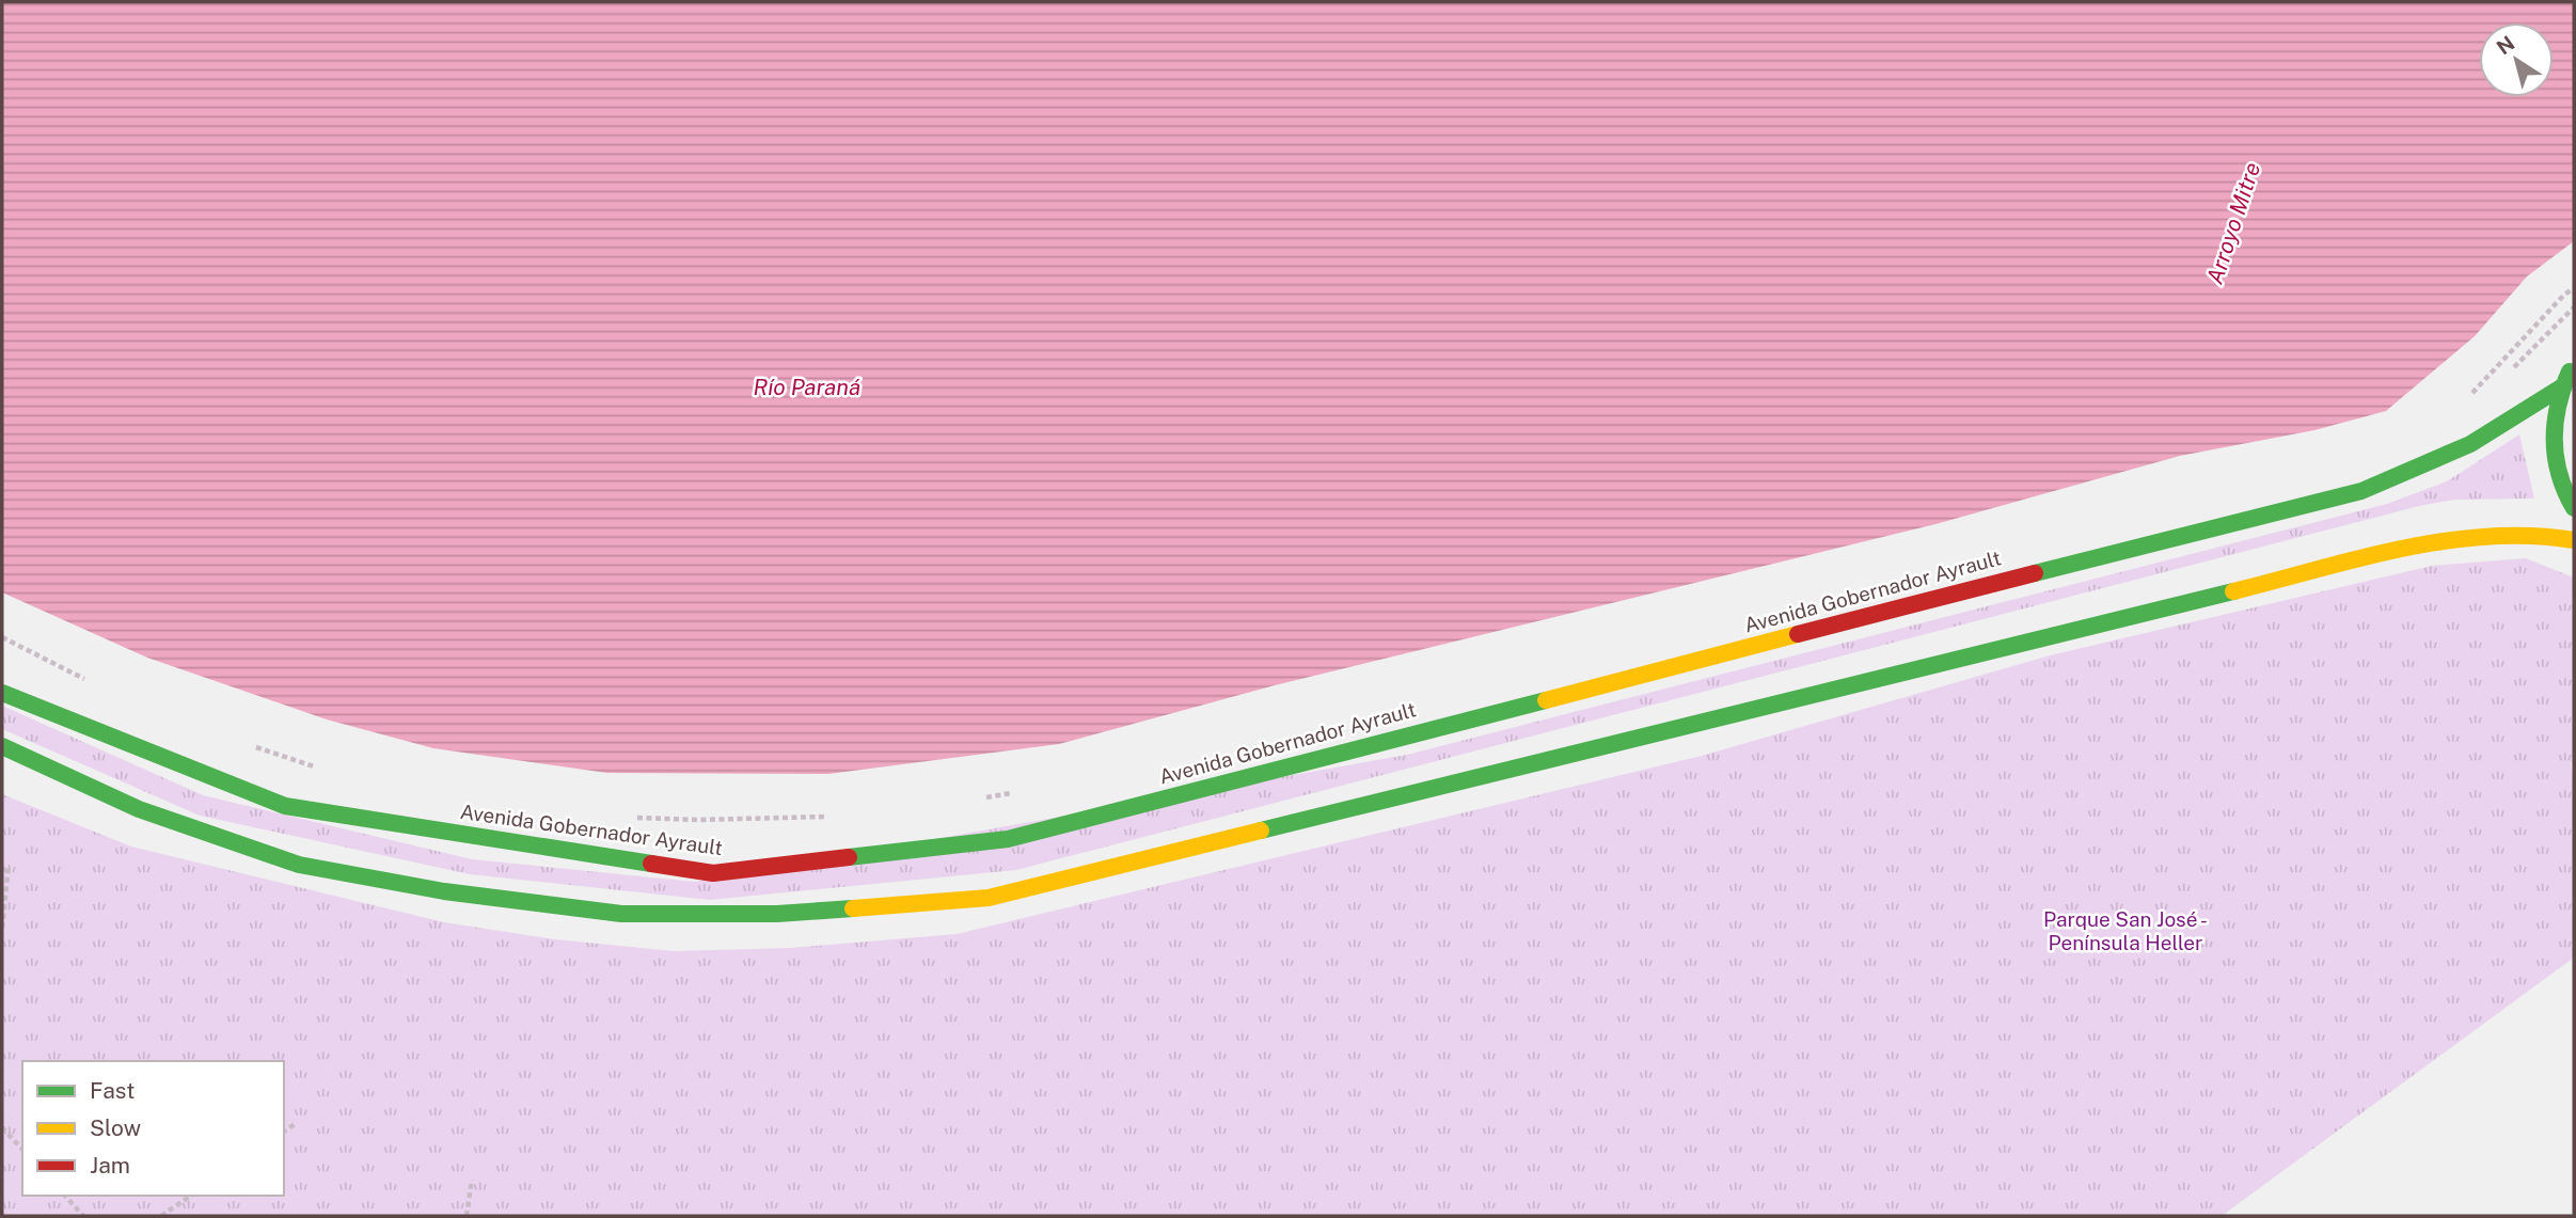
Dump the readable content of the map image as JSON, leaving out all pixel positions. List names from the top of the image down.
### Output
{
  "streets": {
    "main road": ["Avenida Gobernador Ayrault"]
  },
  "water": ["Arroyo Mitre", "Río Paraná"],
  "parks": ["Parque San José - Península Heller"],
  "legend": ["Fast", "Slow", "Jam"],
  "north": "top left"
}
